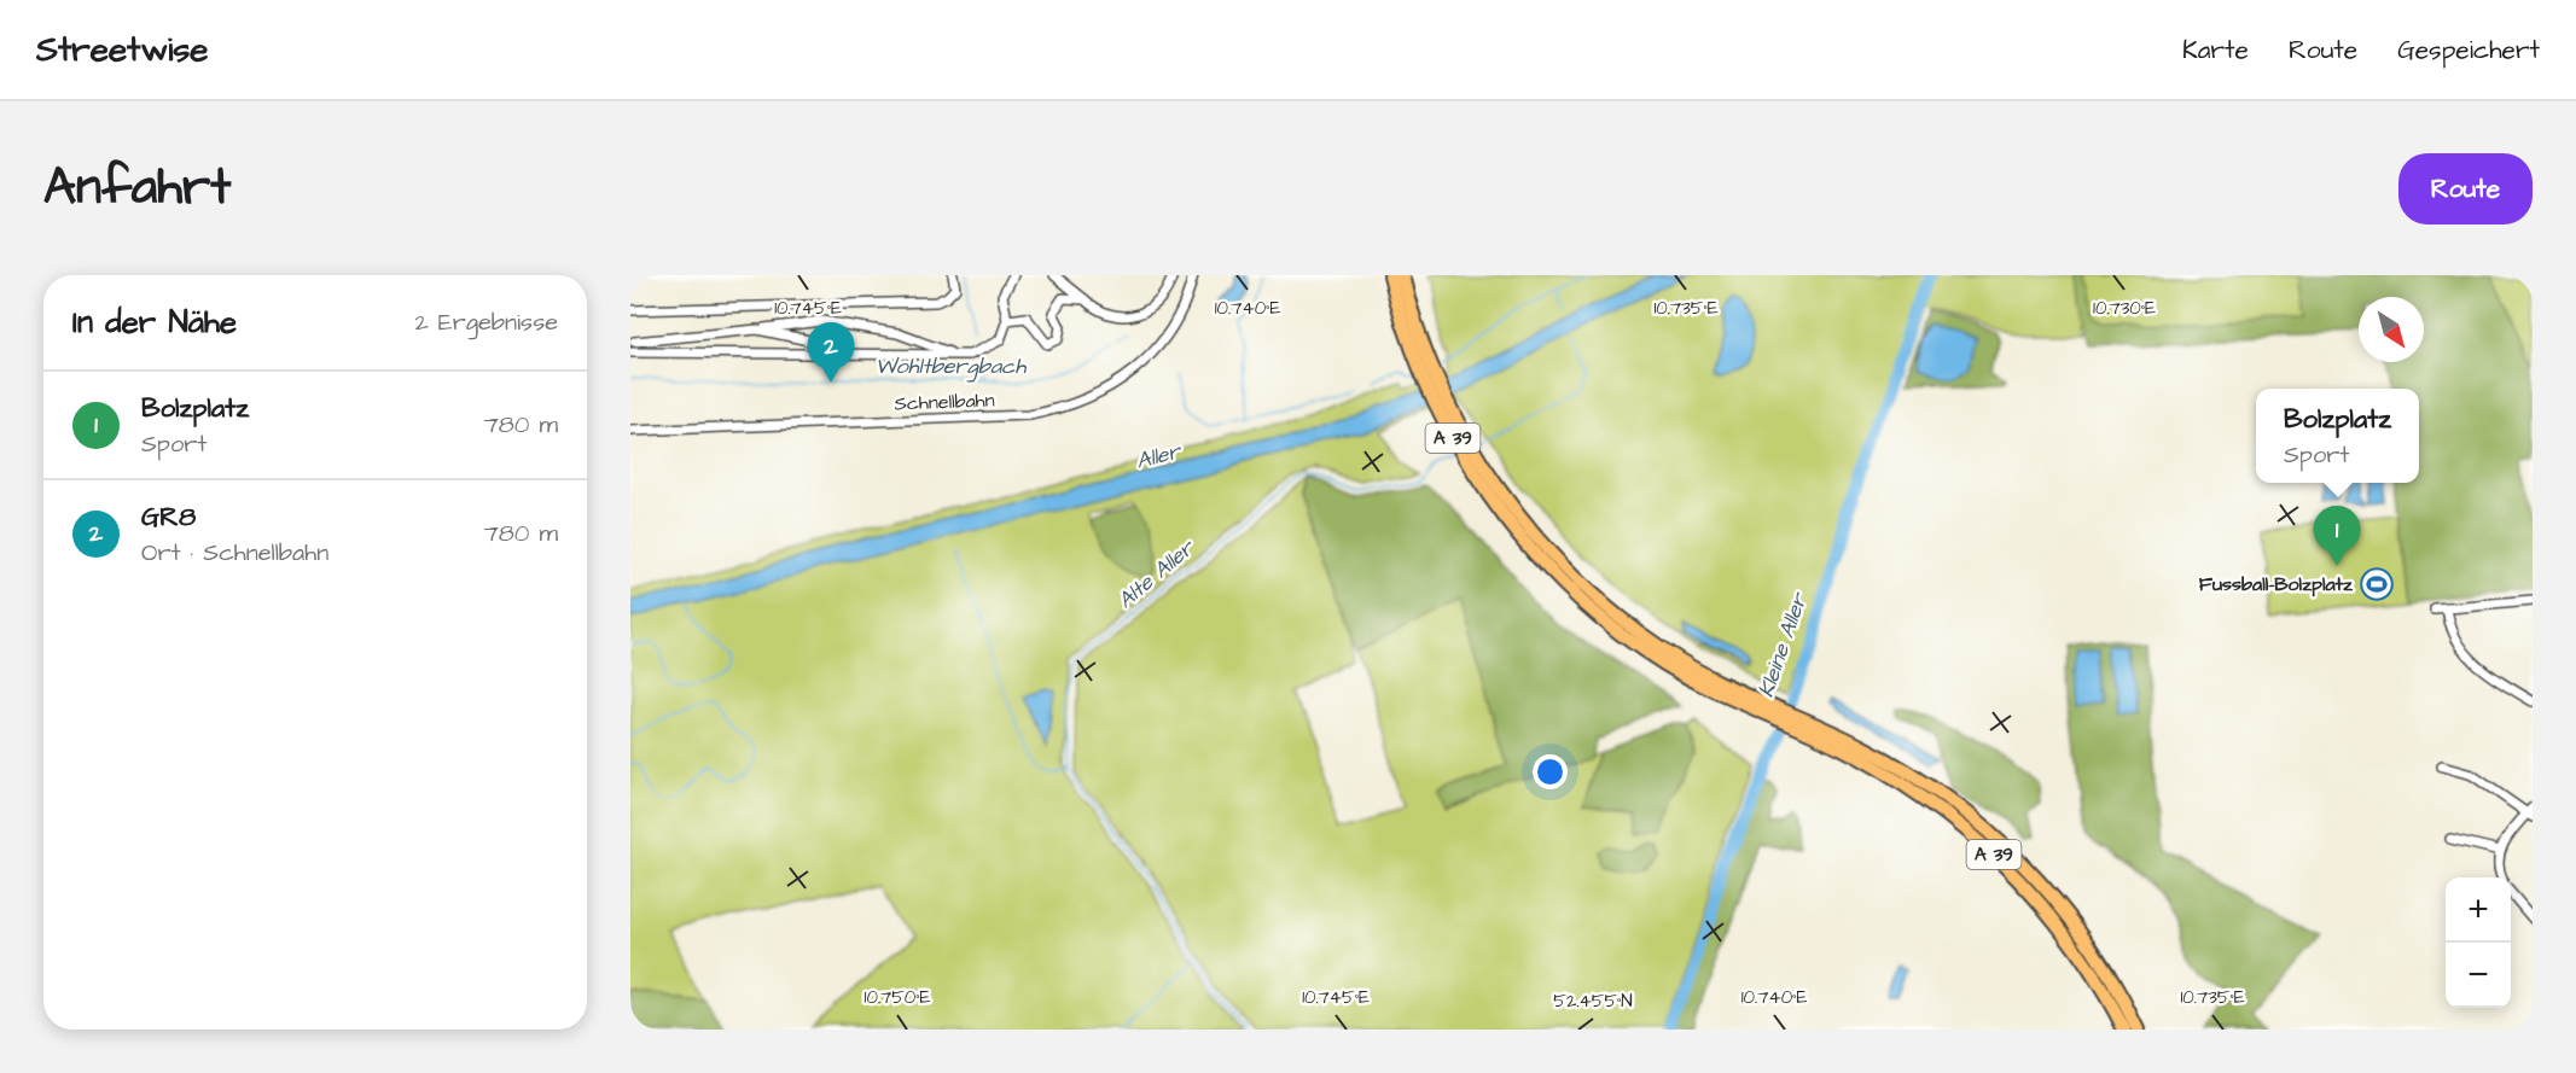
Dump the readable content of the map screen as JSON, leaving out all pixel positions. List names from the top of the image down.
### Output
{
  "streets": {
    "highway": ["A 39"],
    "street": ["Schnellbahn"]
  },
  "water": [
    "Wohltbergbach",
    "Aller",
    "Alte Aller",
    "Kleine Aller"
  ],
  "places": {
    "sports": ["Fussball-Bolzplatz"]
  },
  "north": "bottom right",
  "page": {
    "header": "Streetwise",
    "nav": ["Karte", "Route", "Gespeichert"],
    "title": "Anfahrt",
    "buttons": "Route",
    "heading": ["In der Nähe", "2 Ergebnisse"],
    "pins": ["2", "1"],
    "list": [
      {
        "mark": "1",
        "name": "Bolzplatz",
        "note": "Sport",
        "value": "780 m"
      },
      {
        "mark": "2",
        "name": "GR8",
        "note": "Ort · Schnellbahn",
        "value": "780 m"
      }
    ],
    "popup": ["Bolzplatz", "Sport"],
    "map_buttons": ["+", "−"]
  },
  "coordinates": [
    "10.745°E",
    "10.740°E",
    "10.735°E",
    "10.730°E",
    "10.750°E",
    "52.455°N"
  ]
}
